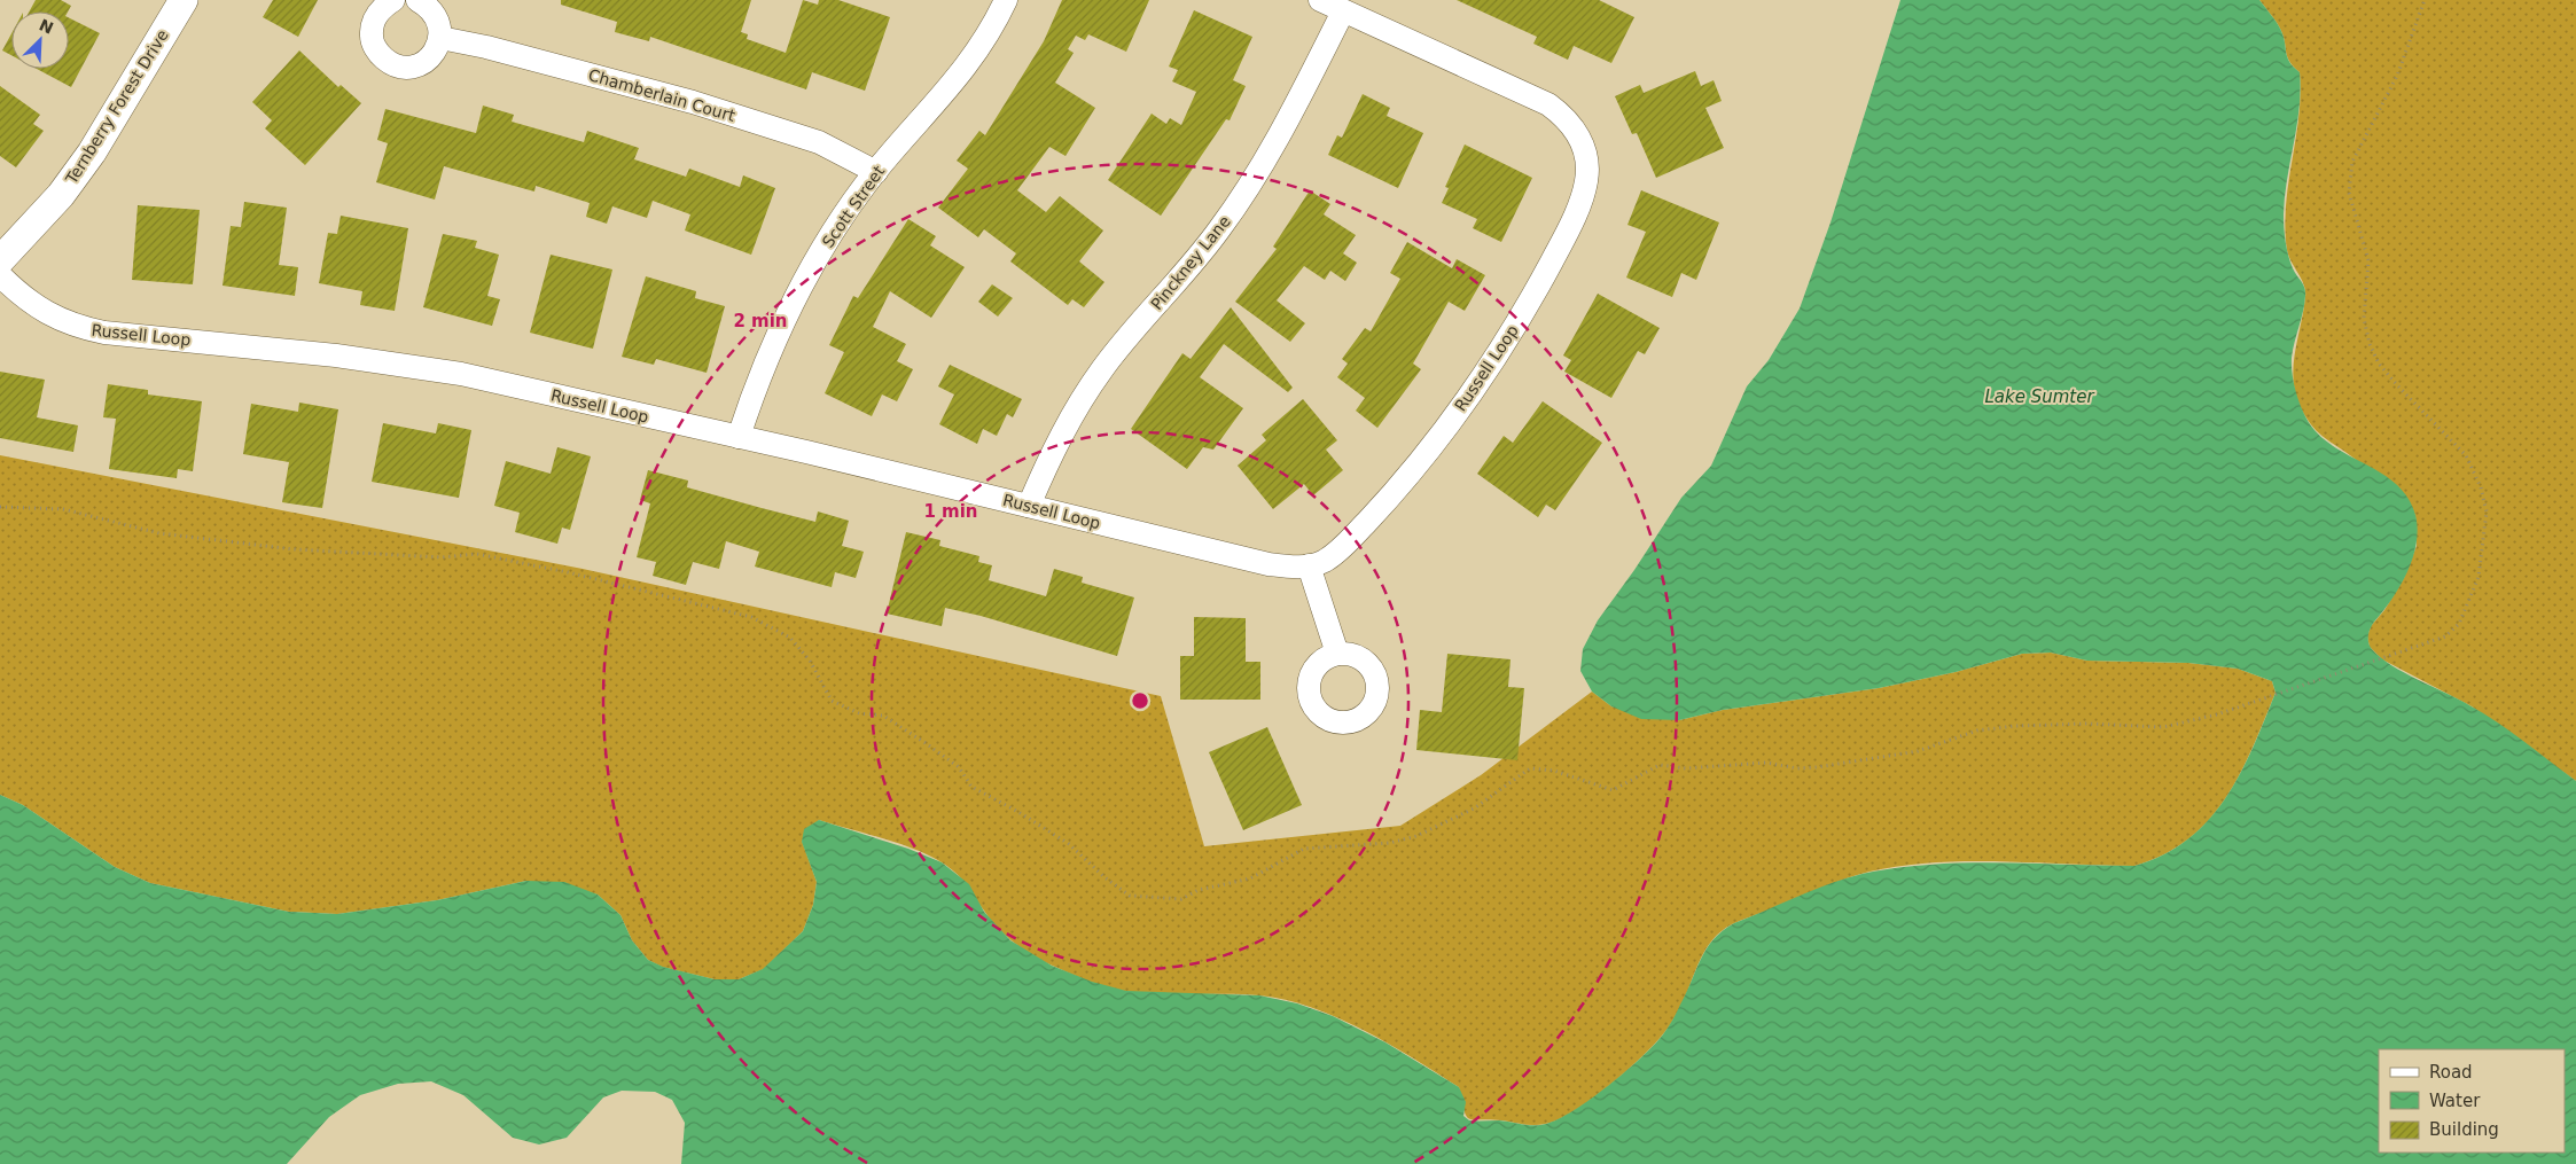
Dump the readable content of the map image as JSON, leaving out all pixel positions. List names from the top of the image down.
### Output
{
  "streets": {
    "street": [
      "Chamberlain Court",
      "Ternberry Forest Drive",
      "Scott Street",
      "Pinckney Lane",
      "Russell Loop"
    ]
  },
  "crossings": [
    ["Chamberlain Court", "Scott Street"],
    ["Scott Street", "Russell Loop"],
    ["Pinckney Lane", "Russell Loop"]
  ],
  "water": ["Lake Sumter"],
  "legend": ["Road", "Water", "Building"],
  "north": "top right",
  "rings": ["2 min", "1 min"]
}
